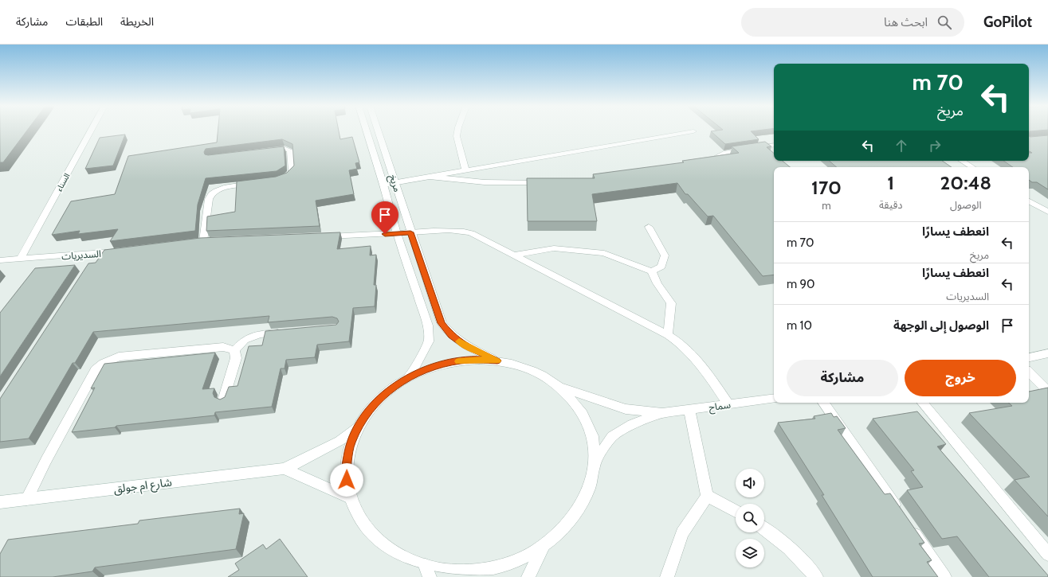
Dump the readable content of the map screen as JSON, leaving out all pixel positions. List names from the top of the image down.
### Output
{
  "streets": {
    "street": [
      "السناء",
      "مريخ",
      "السديريات",
      "سماح",
      "شارع ام جولق"
    ]
  },
  "crossings": [
    ["السناء", "السديريات"]
  ],
  "page": {
    "header": "GoPilot",
    "search": "ابحث هنا",
    "nav": ["الخريطة", "الطبقات", "مشاركة"],
    "turn": ["70 m", "مريخ"],
    "eta": [
      "20:48",
      "الوصول",
      "1",
      "دقيقة",
      "170",
      "m"
    ],
    "list": [
      {
        "name": "انعطف يسارًا",
        "note": "مريخ",
        "value": "70 m"
      },
      {
        "name": "انعطف يسارًا",
        "note": "السديريات",
        "value": "90 m"
      },
      {
        "name": "الوصول إلى الوجهة",
        "value": "10 m"
      }
    ],
    "buttons": ["خروج", "مشاركة"]
  }
}
